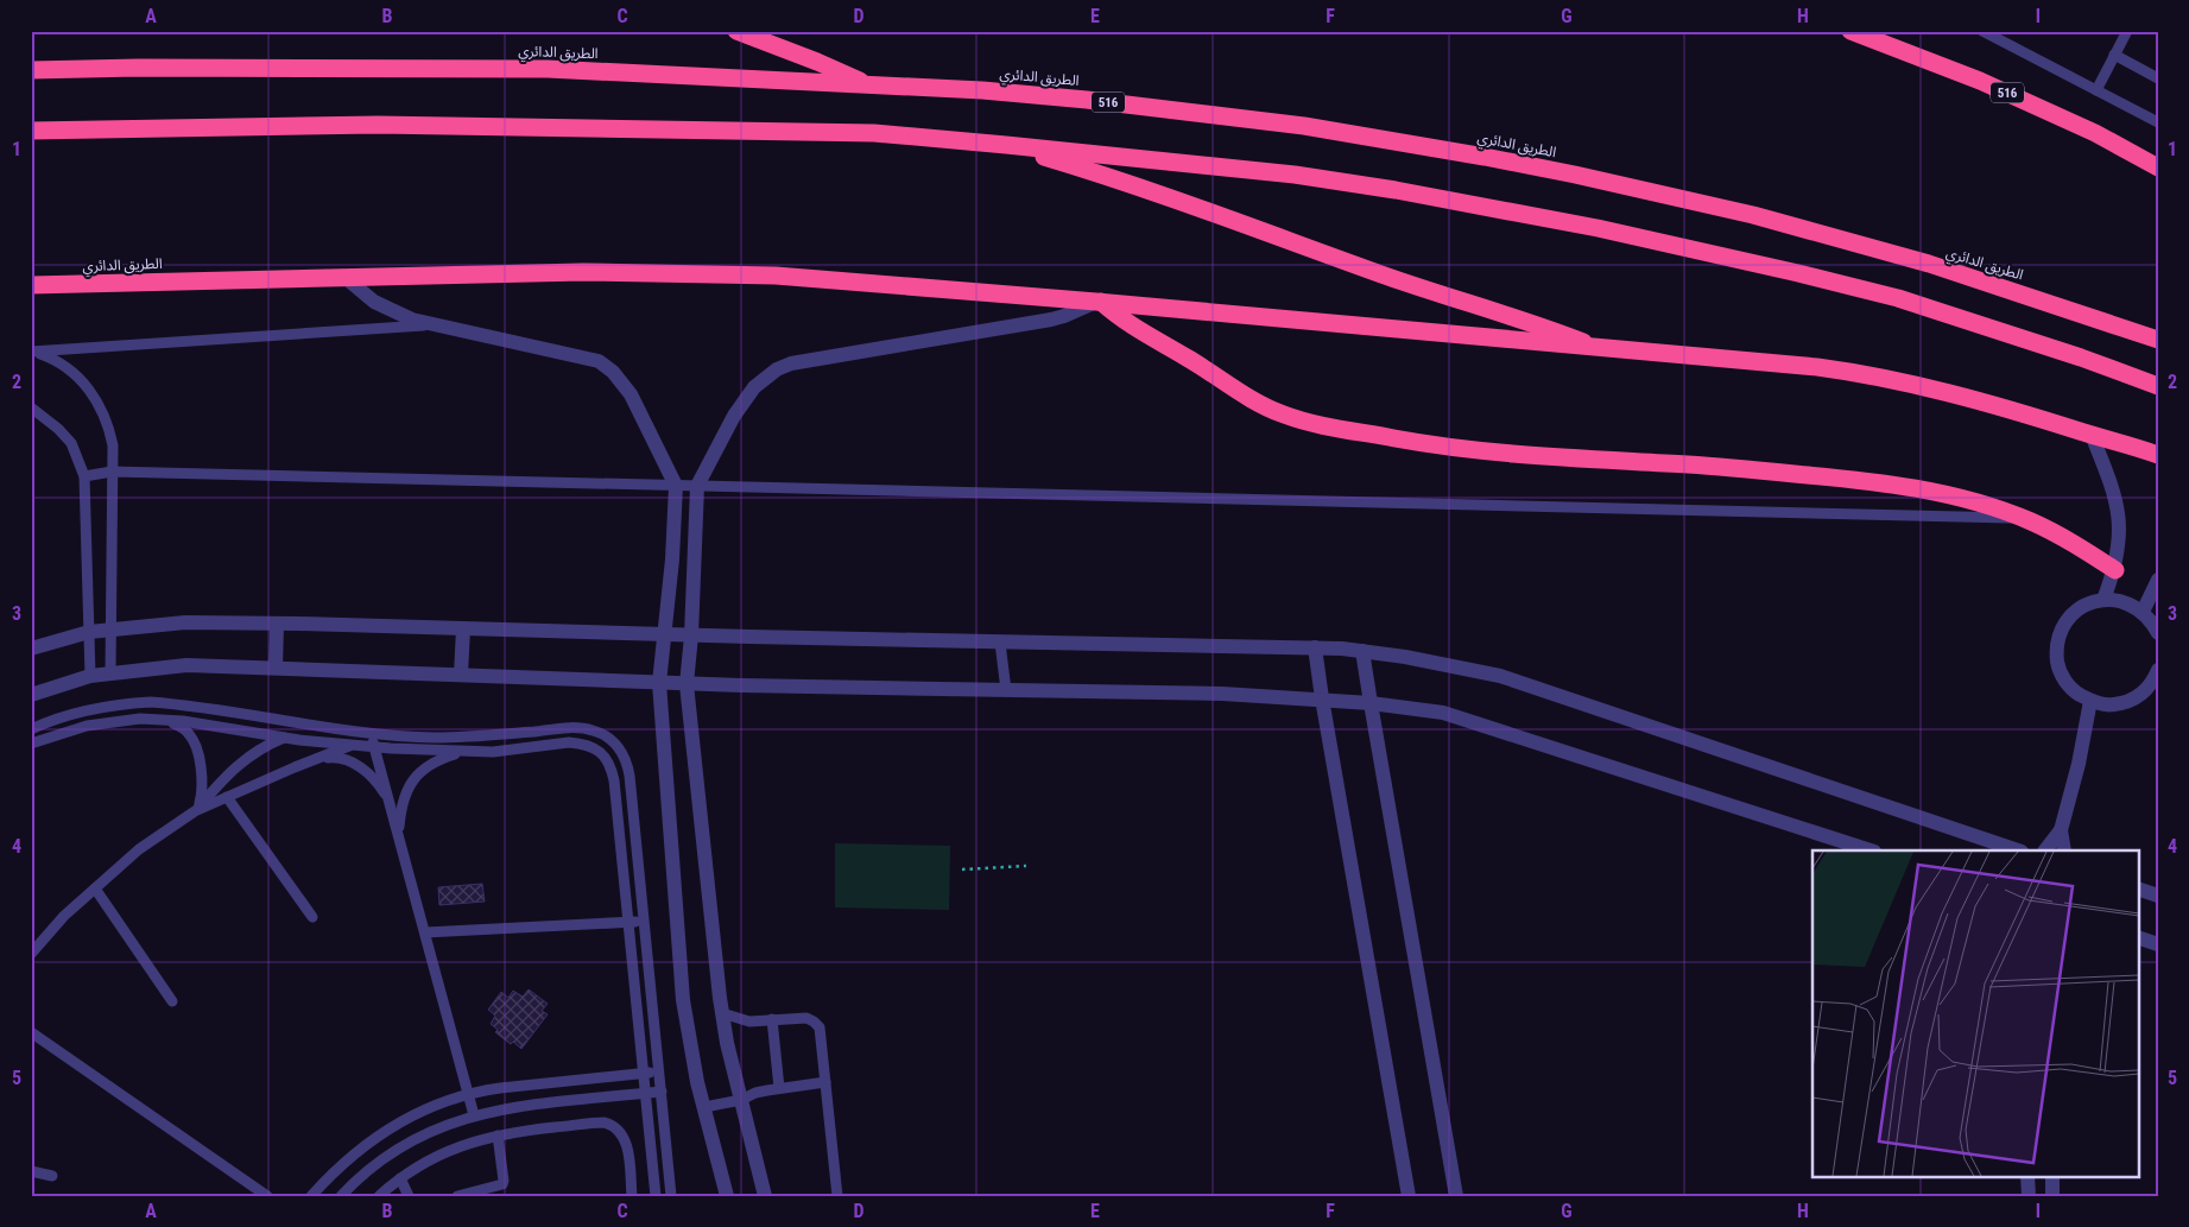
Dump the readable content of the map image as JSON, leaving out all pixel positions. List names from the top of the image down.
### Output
{
  "streets": {
    "highway": ["الطريق الدائري", "516"]
  },
  "grid": {
    "columns": [
      "A",
      "B",
      "C",
      "D",
      "E",
      "F",
      "G",
      "H",
      "I"
    ],
    "rows": [
      "1",
      "2",
      "3",
      "4",
      "5"
    ]
  }
}
